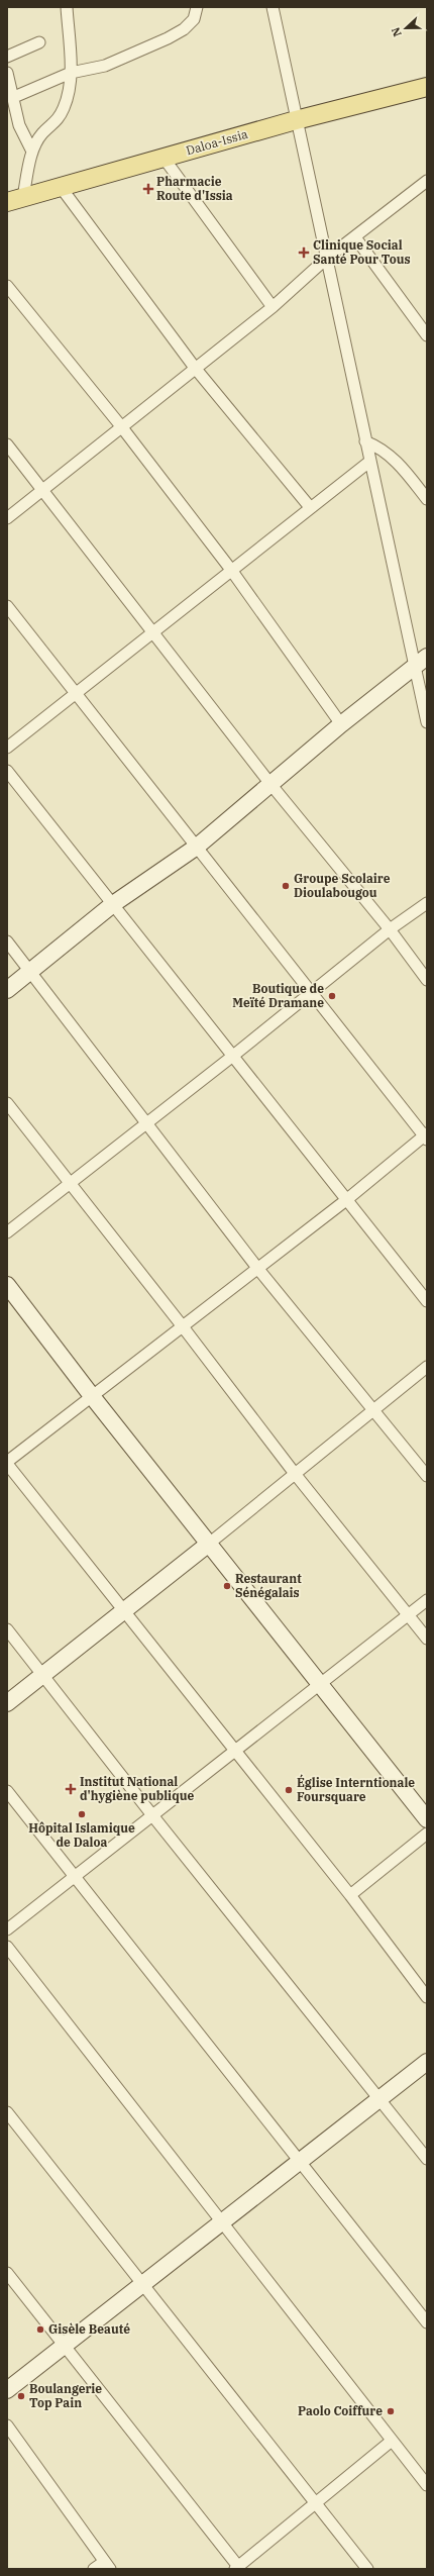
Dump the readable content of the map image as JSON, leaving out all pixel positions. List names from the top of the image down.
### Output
{
  "streets": {
    "main road": ["Daloa-Issia"]
  },
  "places": {
    "health": ["Pharmacie Route d'Issia", "Clinique Social Santé Pour Tous", "Institut National d'hygiène publique"],
    "other": [
      "Groupe Scolaire Dioulabougou",
      "Boutique de Meïté Dramane",
      "Restaurant Sénégalais",
      "Église Interntionale Foursquare",
      "Hôpital Islamique de Daloa",
      "Gisèle Beauté",
      "Boulangerie Top Pain",
      "Paolo Coiffure"
    ]
  },
  "north": "left"
}
